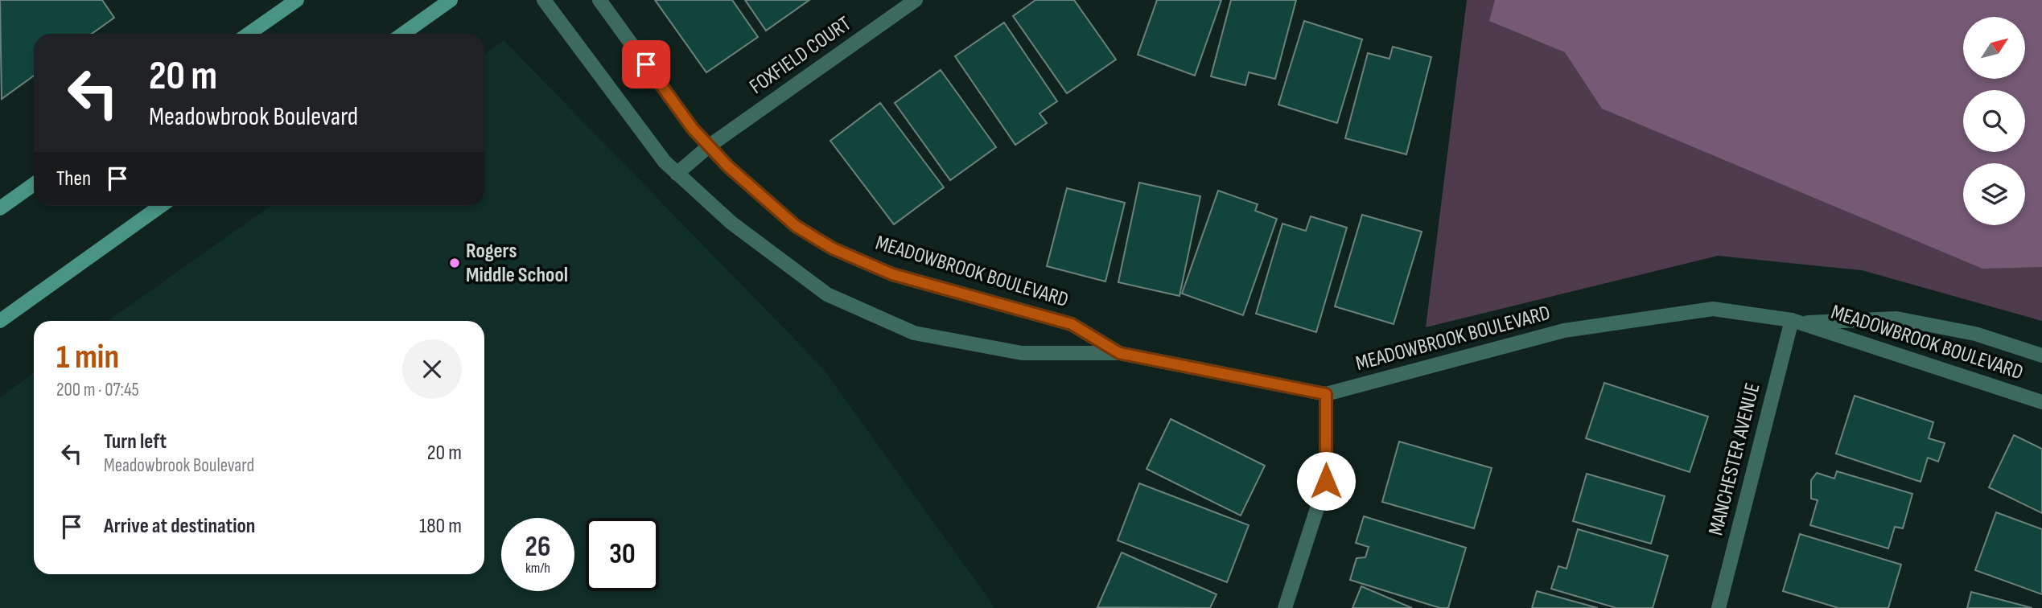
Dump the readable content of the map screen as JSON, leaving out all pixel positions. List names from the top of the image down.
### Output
{
  "streets": {
    "street": ["FOXFIELD COURT", "MEADOWBROOK BOULEVARD", "MANCHESTER AVENUE"]
  },
  "crossings": [
    ["FOXFIELD COURT", "MEADOWBROOK BOULEVARD"],
    ["MEADOWBROOK BOULEVARD", "MANCHESTER AVENUE"]
  ],
  "places": ["Rogers Middle School"],
  "north": "top right",
  "page": {
    "turn": ["20 m", "Meadowbrook Boulevard"],
    "then": "Then",
    "heading": ["1 min", "200 m · 07:45"],
    "list": [
      {
        "name": "Turn left",
        "note": "Meadowbrook Boulevard",
        "value": "20 m"
      },
      {
        "name": "Arrive at destination",
        "value": "180 m"
      }
    ],
    "speed": "26 km/h",
    "limit": "30"
  }
}
